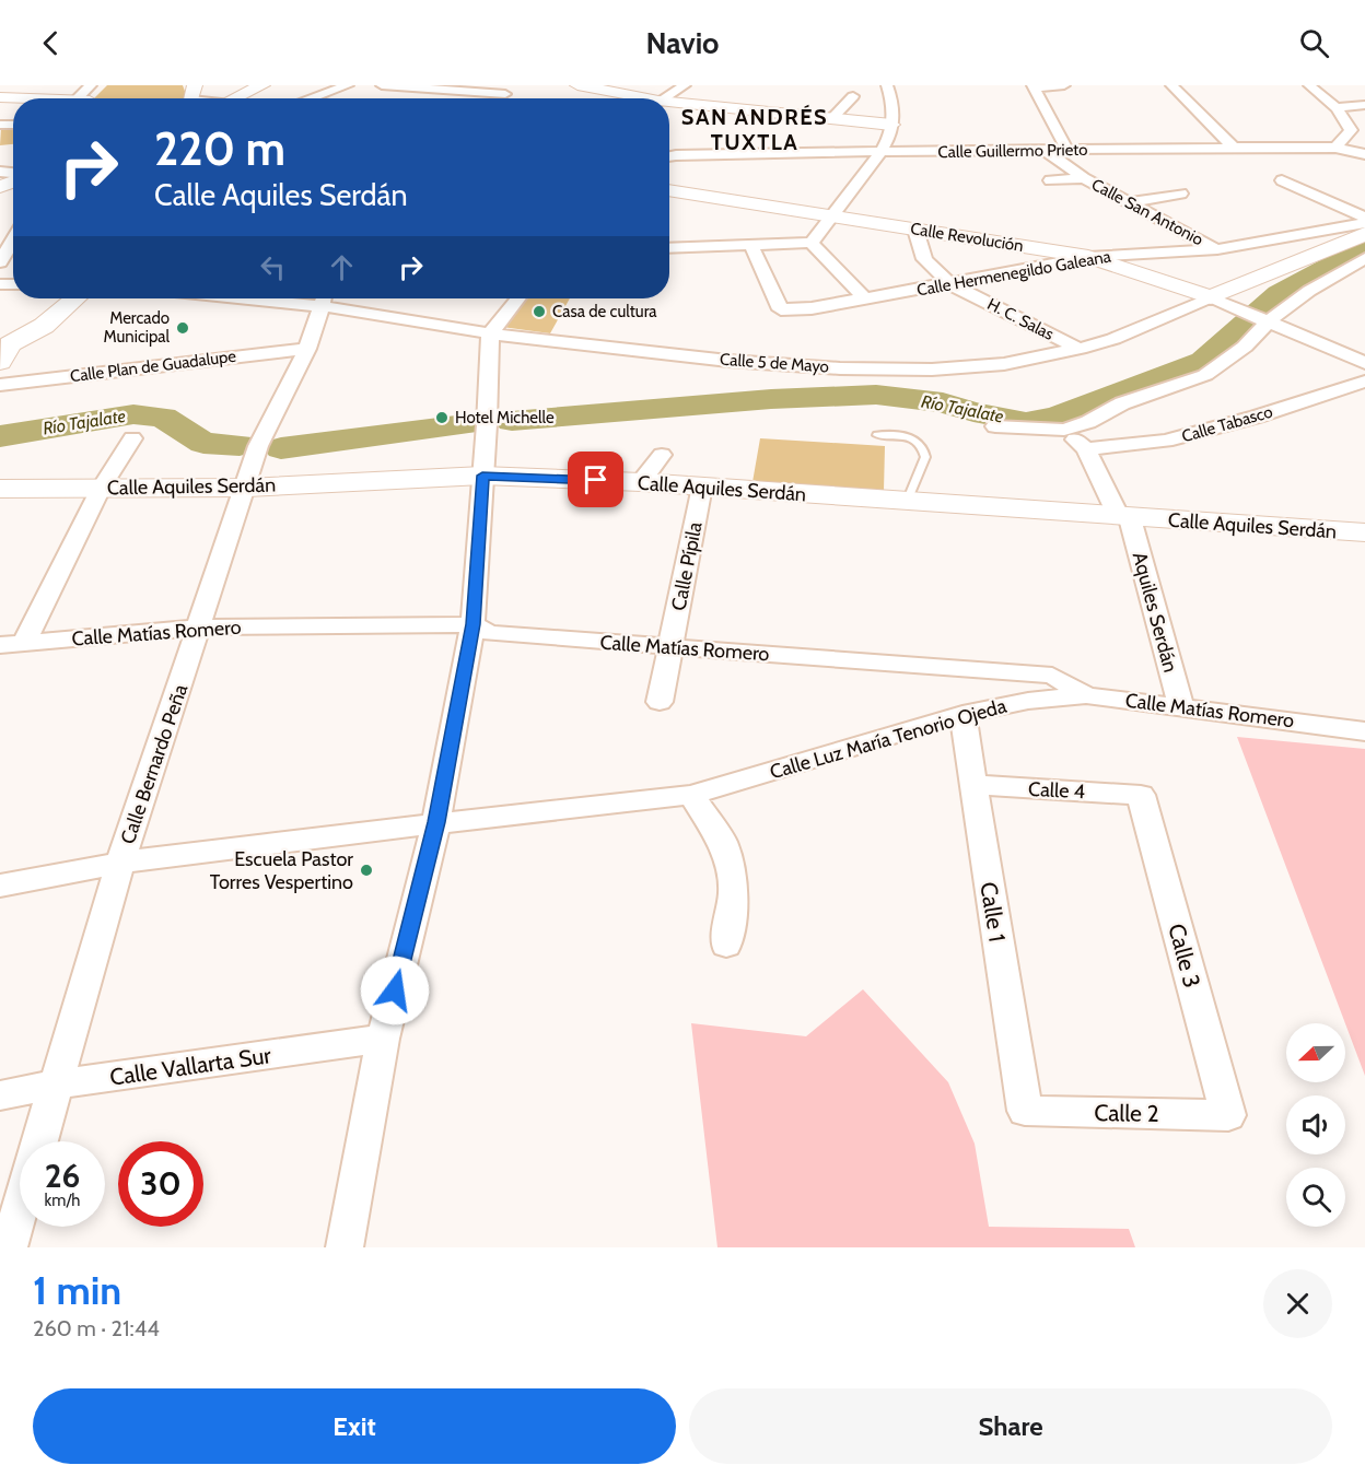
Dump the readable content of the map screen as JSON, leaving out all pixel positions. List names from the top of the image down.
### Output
{
  "streets": {
    "street": [
      "Calle Guillermo Prieto",
      "Calle San Antonio",
      "Calle Revolución",
      "Calle Hermenegildo Galeana",
      "H. C. Salas",
      "Calle 5 de Mayo",
      "Calle Plan de Guadalupe",
      "Calle Tabasco",
      "Calle Aquiles Serdán",
      "Calle Pípila",
      "Aquiles Serdán",
      "Calle Matías Romero",
      "Calle Luz María Tenorio Ojeda",
      "Calle Bernardo Peña",
      "Calle 4",
      "Calle 1",
      "Calle 3",
      "Calle Vallarta Sur",
      "Calle 2"
    ]
  },
  "crossings": [
    ["Calle Guillermo Prieto", "Calle San Antonio"],
    ["Calle San Antonio", "Calle Hermenegildo Galeana"],
    ["Calle Revolución", "Calle Hermenegildo Galeana"],
    ["Calle Revolución", "H. C. Salas"],
    ["Calle Revolución", "Calle 5 de Mayo"],
    ["Calle Hermenegildo Galeana", "H. C. Salas"],
    ["H. C. Salas", "Calle 5 de Mayo"],
    ["Calle 5 de Mayo", "Calle Bernardo Peña"],
    ["Calle Plan de Guadalupe", "Calle Bernardo Peña"],
    ["Calle Tabasco", "Aquiles Serdán"],
    ["Calle Aquiles Serdán", "Calle Pípila"],
    ["Calle Aquiles Serdán", "Aquiles Serdán"],
    ["Calle Aquiles Serdán", "Calle Bernardo Peña"],
    ["Calle Pípila", "Calle Matías Romero"],
    ["Aquiles Serdán", "Calle Matías Romero"],
    ["Calle Matías Romero", "Calle Luz María Tenorio Ojeda"],
    ["Calle Matías Romero", "Calle Bernardo Peña"],
    ["Calle Luz María Tenorio Ojeda", "Calle Bernardo Peña"],
    ["Calle Luz María Tenorio Ojeda", "Calle 1"],
    ["Calle Bernardo Peña", "Calle Vallarta Sur"],
    ["Calle 4", "Calle 1"],
    ["Calle 4", "Calle 3"],
    ["Calle 1", "Calle 2"],
    ["Calle 3", "Calle 2"]
  ],
  "districts": ["SAN ANDRÉS TUXTLA"],
  "water": ["Río Tajalate"],
  "places": [
    "Casa de cultura",
    "Mercado Municipal",
    "Hotel Michelle",
    "Escuela Pastor Torres Vespertino"
  ],
  "north": "left",
  "page": {
    "header": "Navio",
    "turn": ["220 m", "Calle Aquiles Serdán"],
    "speed": "26 km/h",
    "limit": "30",
    "heading": ["1 min", "260 m · 21:44"],
    "buttons": ["Exit", "Share"]
  }
}
